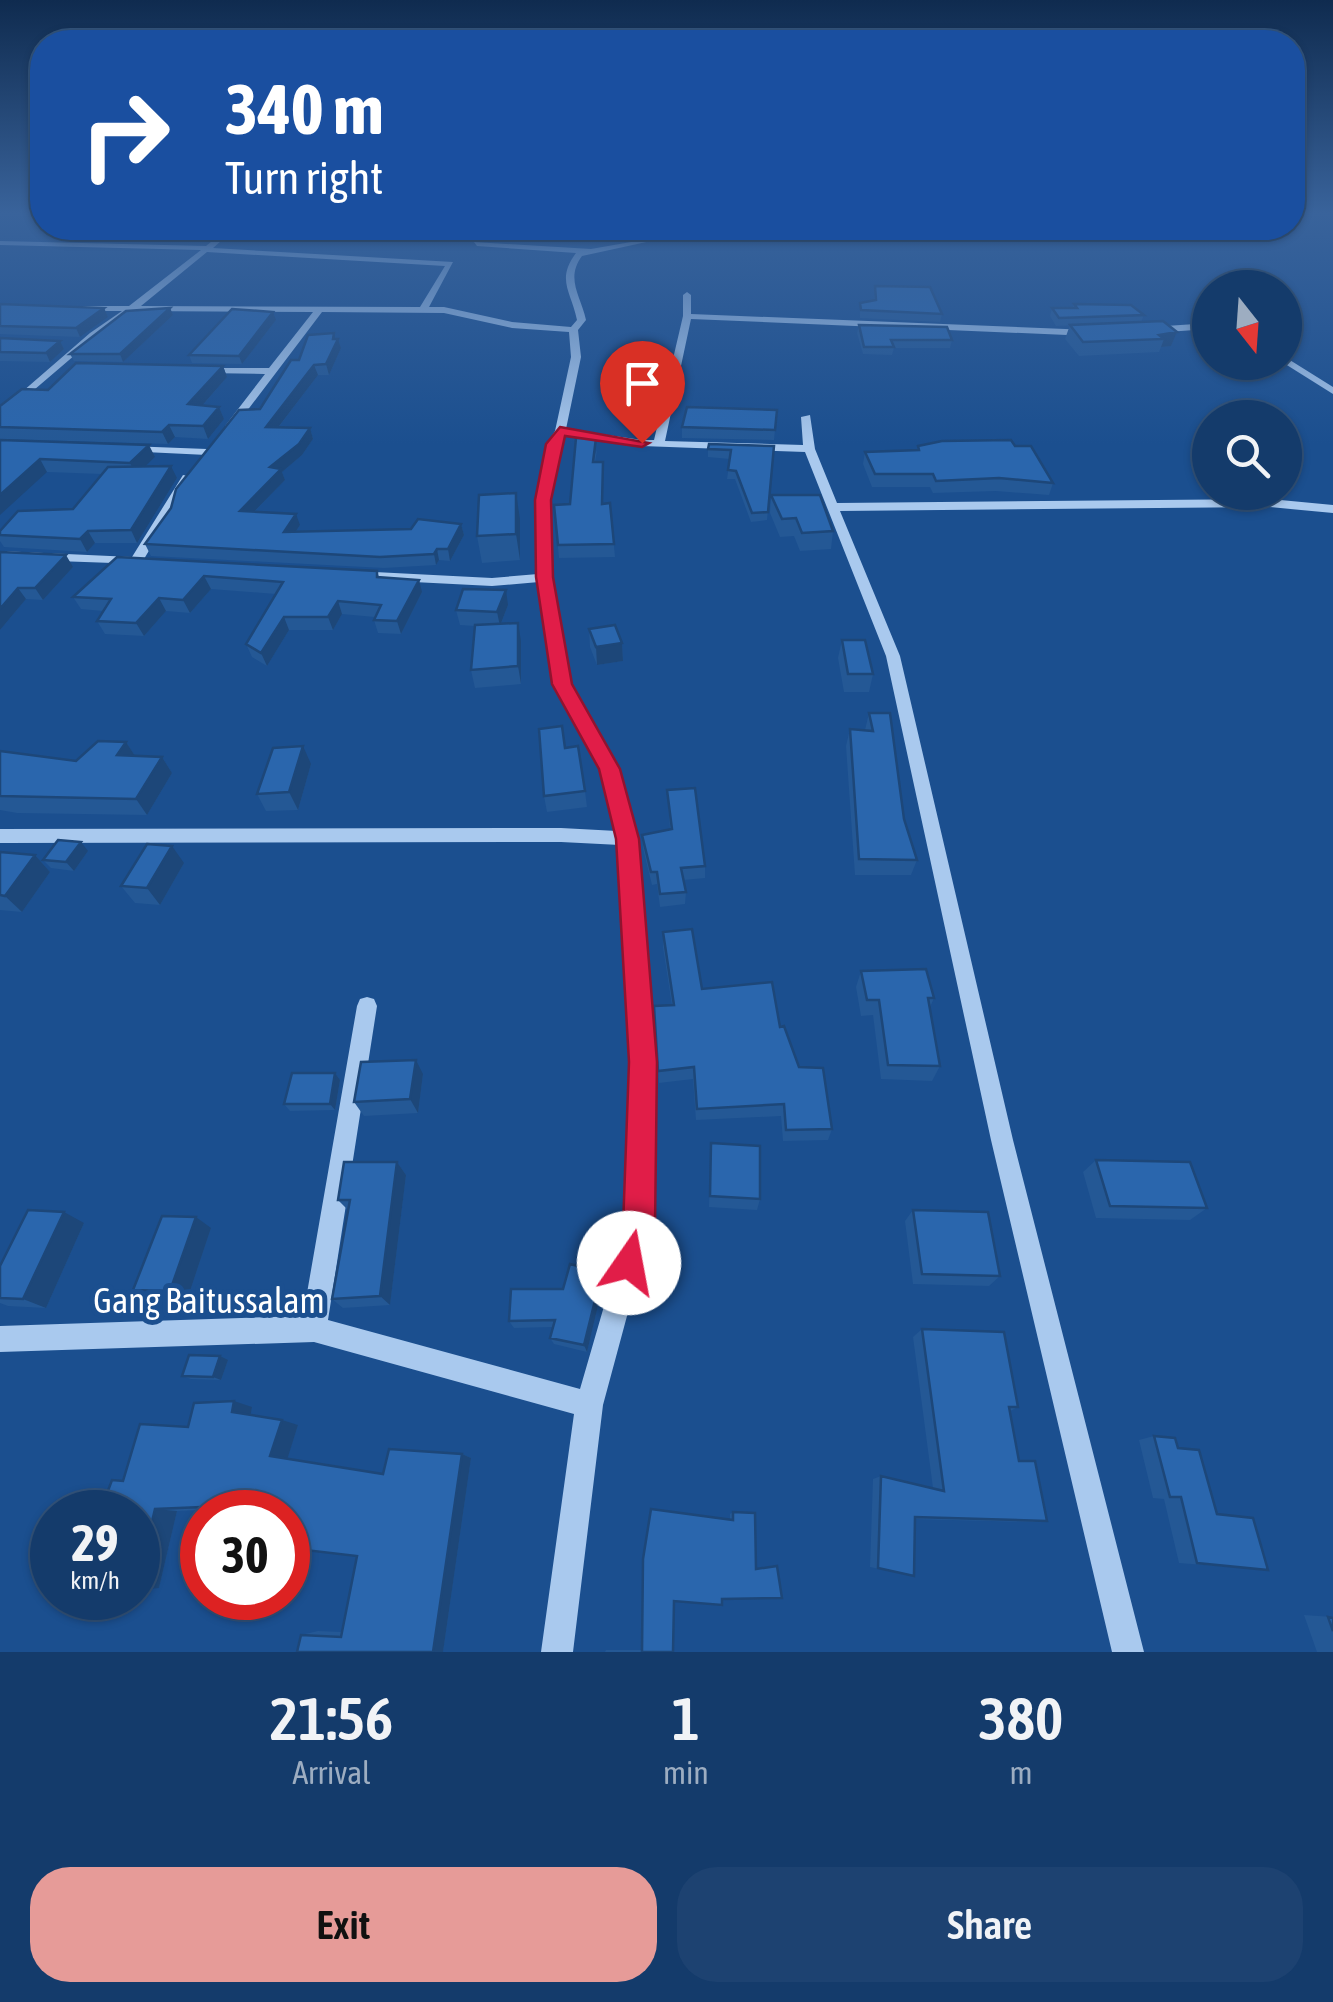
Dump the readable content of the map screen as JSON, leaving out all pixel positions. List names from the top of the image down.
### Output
{
  "streets": {
    "street": ["Gang Baitussalam"]
  },
  "north": "bottom",
  "page": {
    "turn": ["340 m", "Turn right"],
    "speed": "29 km/h",
    "limit": "30",
    "eta": [
      "21:56",
      "Arrival",
      "1",
      "min",
      "380",
      "m"
    ],
    "buttons": ["Exit", "Share"]
  }
}
